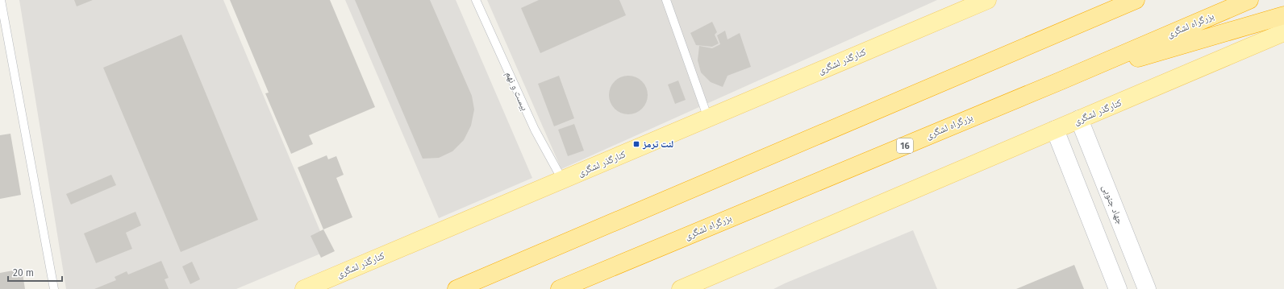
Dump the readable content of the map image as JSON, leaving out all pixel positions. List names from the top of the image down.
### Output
{
  "streets": {
    "highway": ["بزرگراه لشگری", "16"],
    "main road": ["کنارگذر لشگری"],
    "street": ["جهاد جنوبی"],
    "lane": ["بیست و نهم"]
  },
  "crossings": [
    ["کنارگذر لشگری", "بیست و نهم"],
    ["کنارگذر لشگری", "جهاد جنوبی"]
  ],
  "places": {
    "transit": ["لنت ترمز"]
  },
  "scale_bar": "20 m"
}
